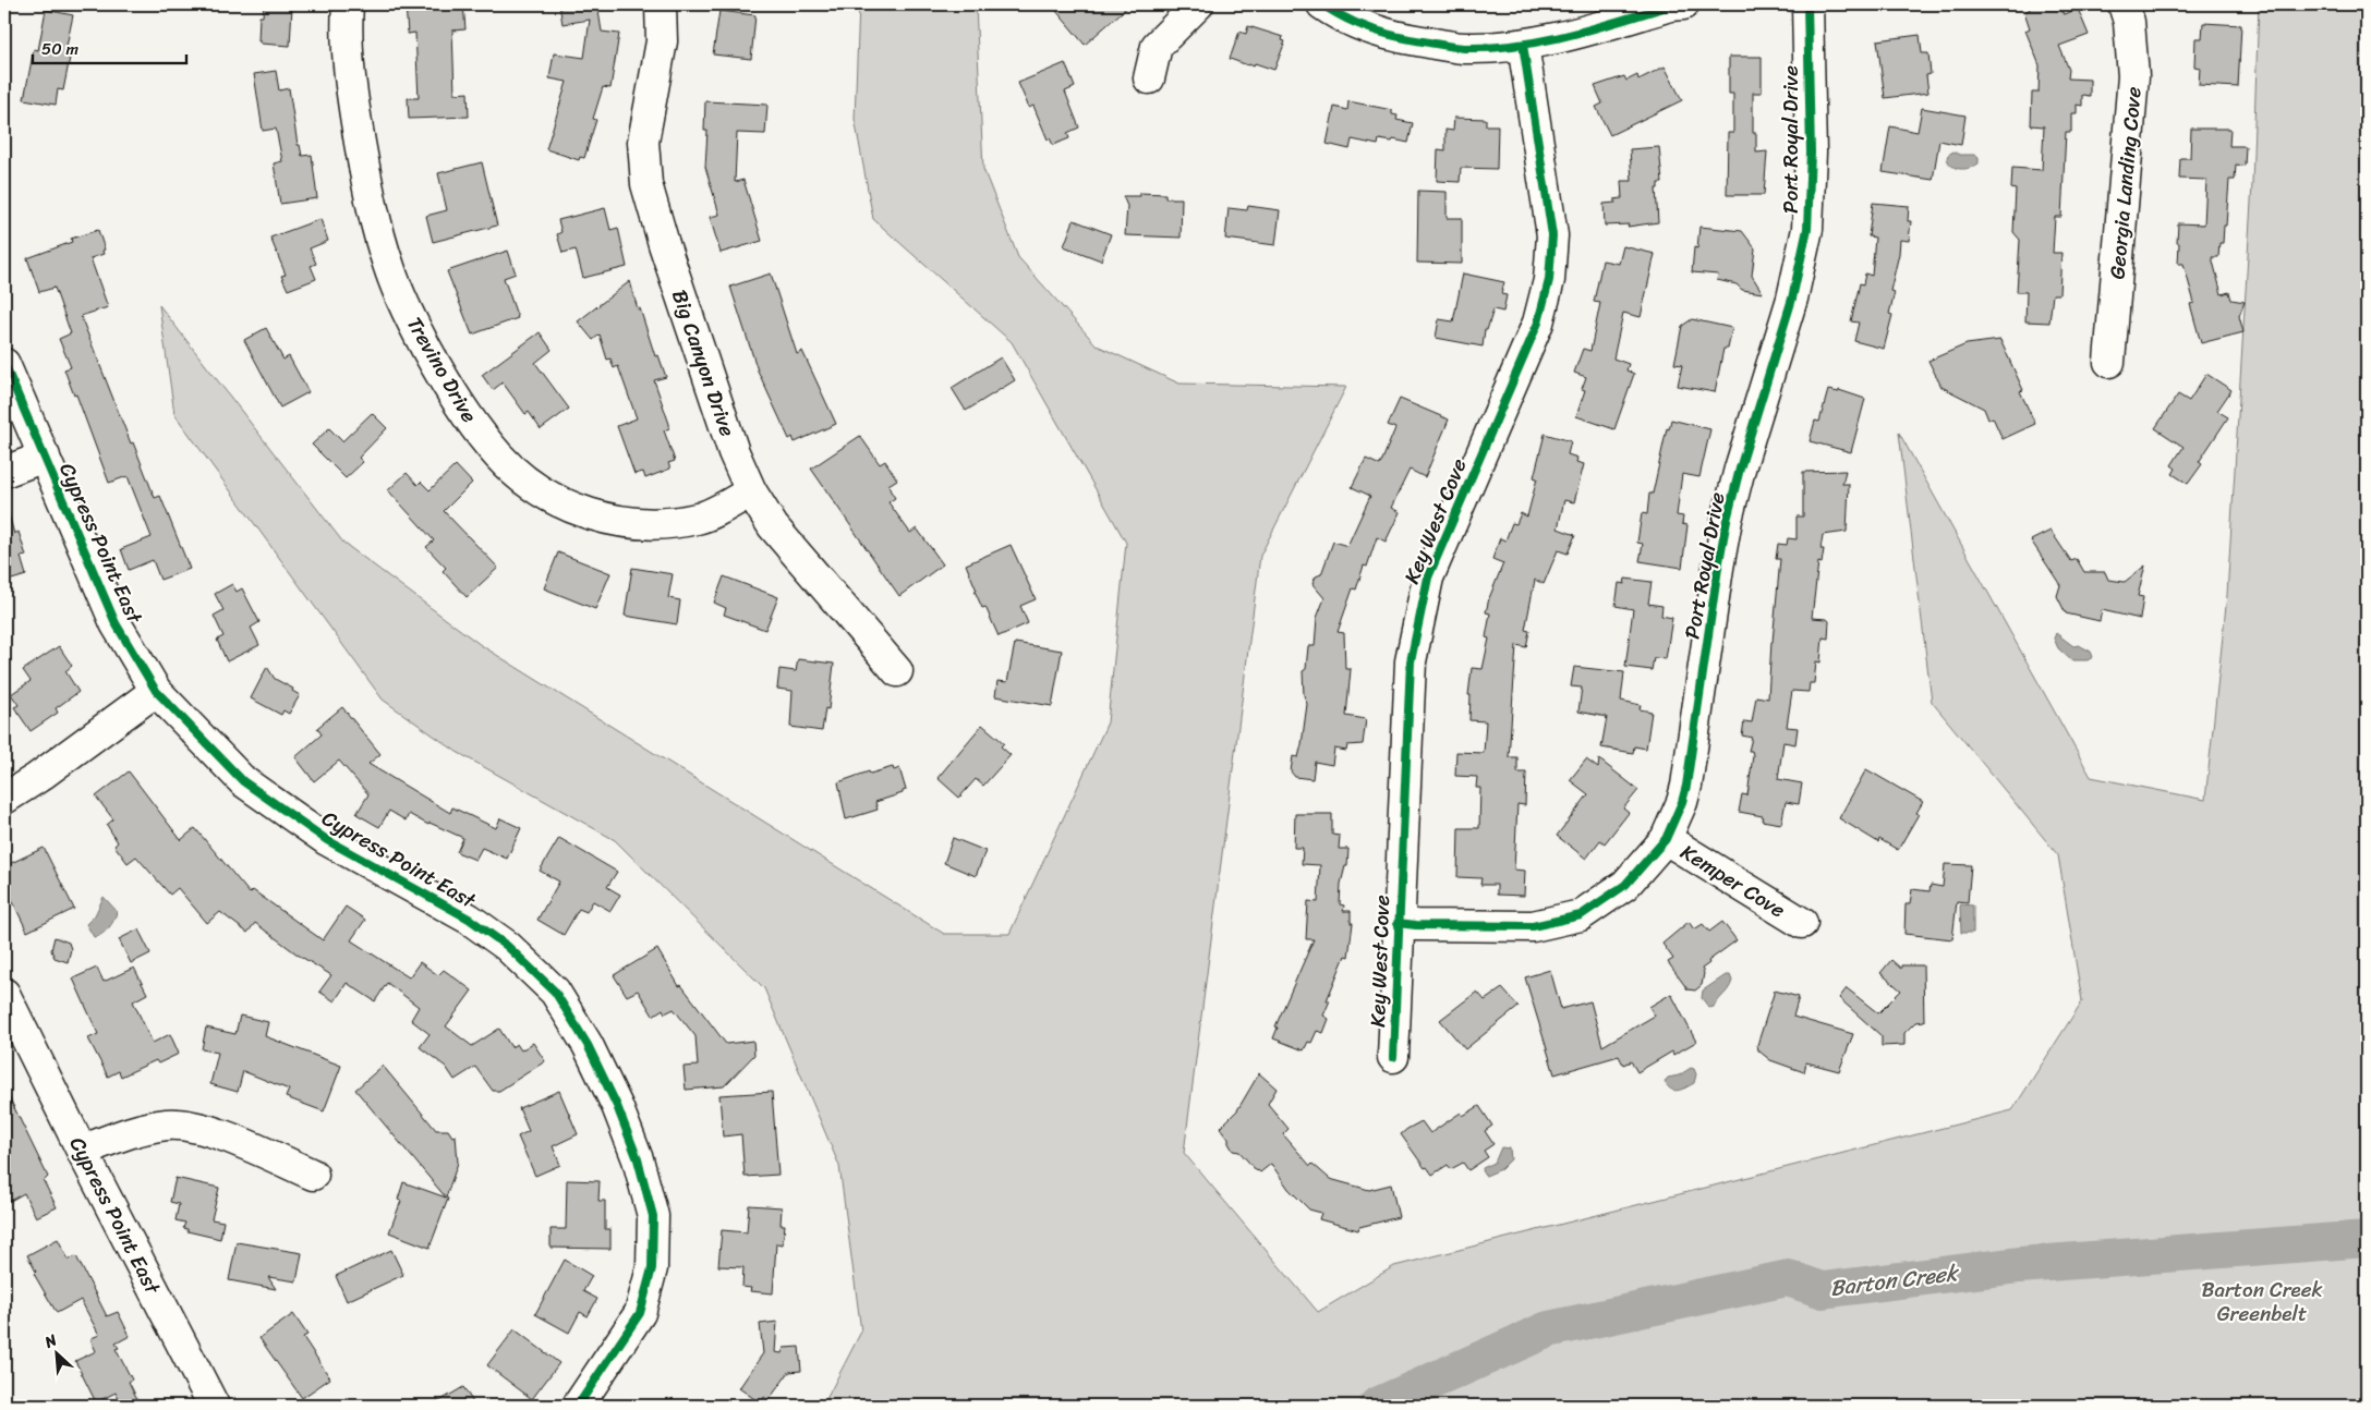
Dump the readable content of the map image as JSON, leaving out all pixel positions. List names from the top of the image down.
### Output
{
  "streets": {
    "street": [
      "Port Royal Drive",
      "Georgia Landing Cove",
      "Big Canyon Drive",
      "Trevino Drive",
      "Key West Cove",
      "Cypress Point East",
      "Kemper Cove"
    ]
  },
  "crossings": [
    ["Port Royal Drive", "Key West Cove"],
    ["Port Royal Drive", "Kemper Cove"],
    ["Big Canyon Drive", "Trevino Drive"]
  ],
  "water": ["Barton Creek"],
  "parks": ["Barton Creek Greenbelt"],
  "scale_bar": "50 m",
  "north": "top left"
}
